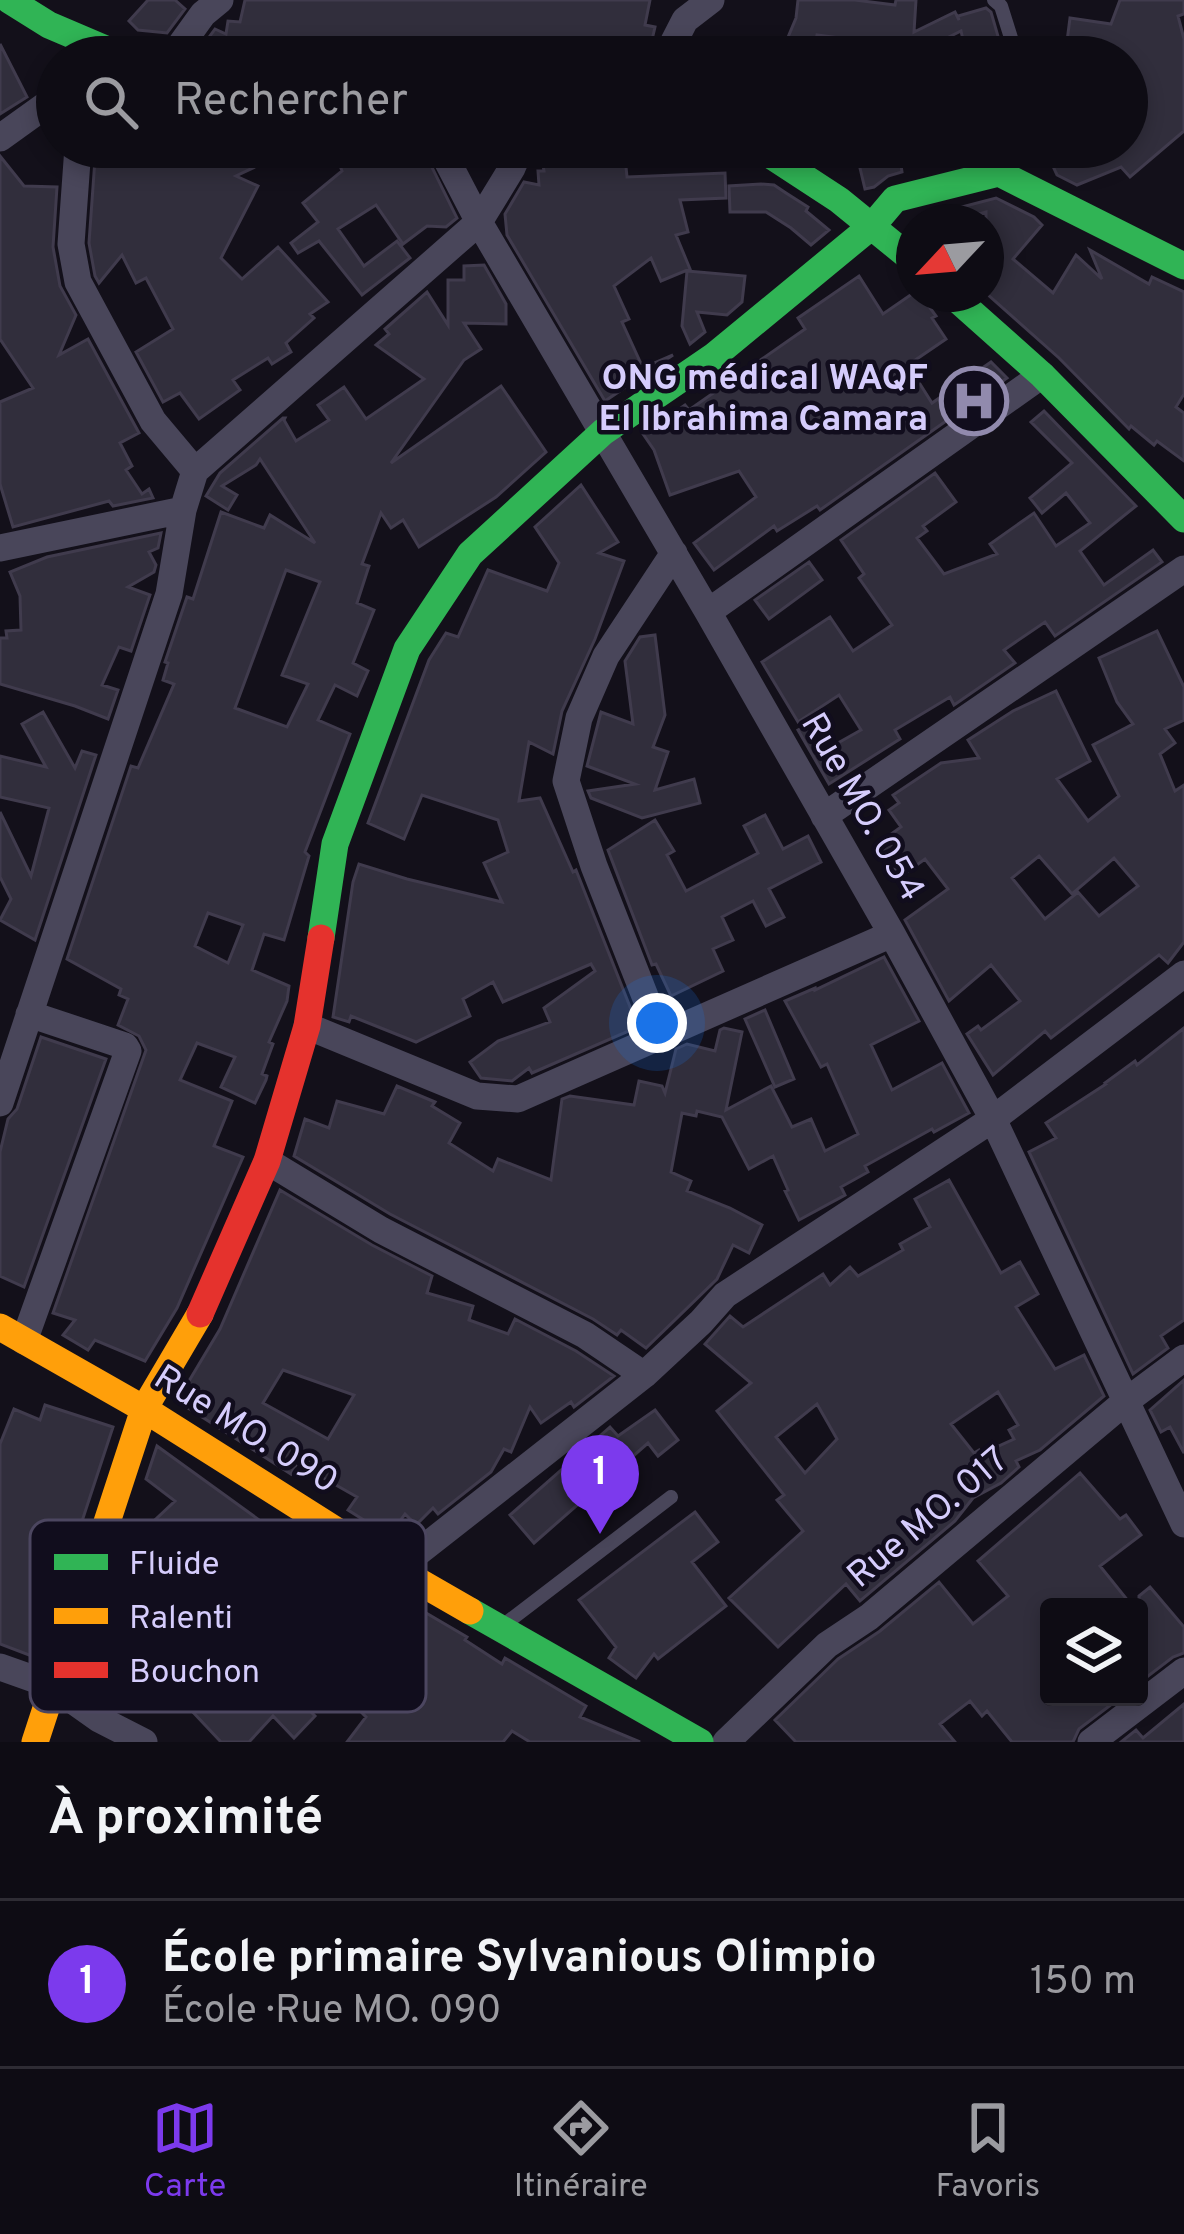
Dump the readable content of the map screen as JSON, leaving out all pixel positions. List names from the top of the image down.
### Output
{
  "streets": {
    "street": ["Rue MO. 054", "Rue MO. 090", "Rue MO. 017"]
  },
  "crossings": [
    ["Rue MO. 054", "Rue MO. 017"]
  ],
  "places": {
    "hospital": ["ONG médical WAQF El Ibrahima Camara"]
  },
  "legend": ["Fluide", "Ralenti", "Bouchon"],
  "north": "bottom left",
  "page": {
    "search": "Rechercher",
    "pins": "1",
    "heading": "À proximité",
    "list": [
      {
        "mark": "1",
        "name": "École primaire Sylvanious Olimpio",
        "note": "École · Rue MO. 090",
        "value": "150 m"
      }
    ],
    "nav": ["Carte", "Itinéraire", "Favoris"]
  }
}
